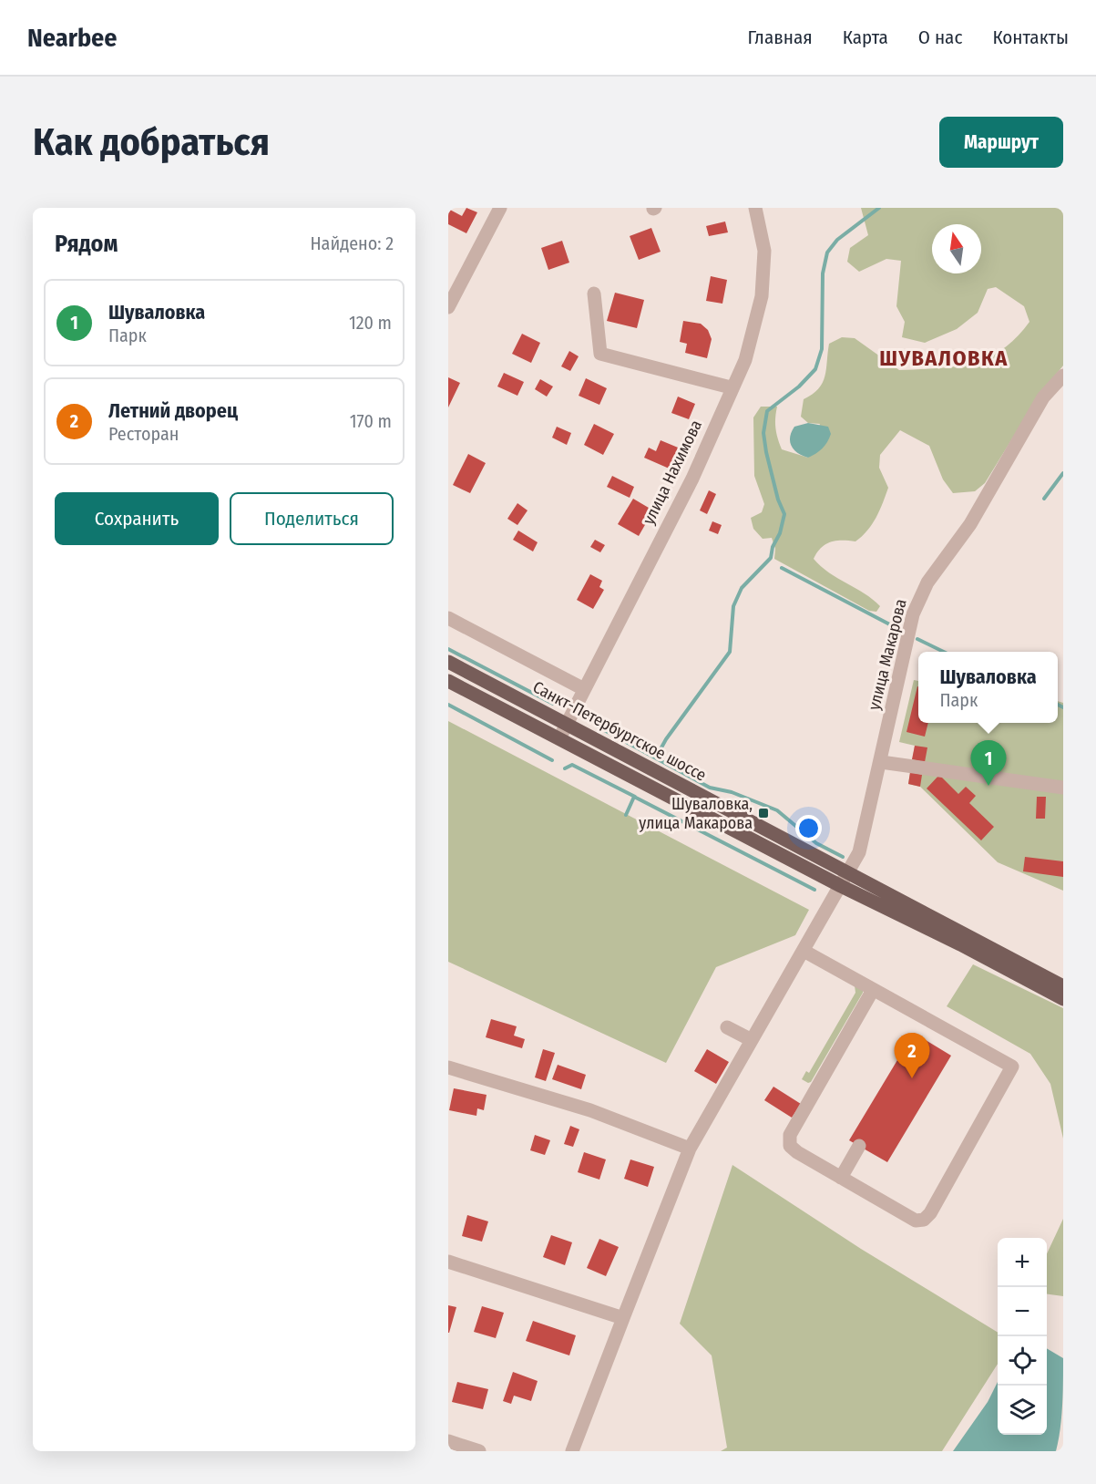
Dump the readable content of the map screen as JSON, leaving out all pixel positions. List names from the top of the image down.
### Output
{
  "streets": {
    "main road": ["Санкт-Петербургское шоссе"],
    "street": ["улица Нахимова", "улица Макарова"]
  },
  "crossings": [
    ["улица Нахимова", "Санкт-Петербургское шоссе"],
    ["улица Макарова", "Санкт-Петербургское шоссе"]
  ],
  "districts": ["ШУВАЛОВКА"],
  "places": {
    "transit": ["Шуваловка, улица Макарова"]
  },
  "north": "top",
  "page": {
    "header": "Nearbee",
    "nav": [
      "Главная",
      "Карта",
      "О нас",
      "Контакты"
    ],
    "buttons": [
      "Маршрут",
      ["Сохранить", "Поделиться"]
    ],
    "title": "Как добраться",
    "heading": ["Рядом", "Найдено: 2"],
    "list": [
      {
        "mark": "1",
        "name": "Шуваловка",
        "note": "Парк",
        "value": "120 m"
      },
      {
        "mark": "2",
        "name": "Летний дворец",
        "note": "Ресторан",
        "value": "170 m"
      }
    ],
    "popup": ["Шуваловка", "Парк"],
    "pins": ["1", "2"],
    "map_buttons": ["+", "−"]
  }
}
